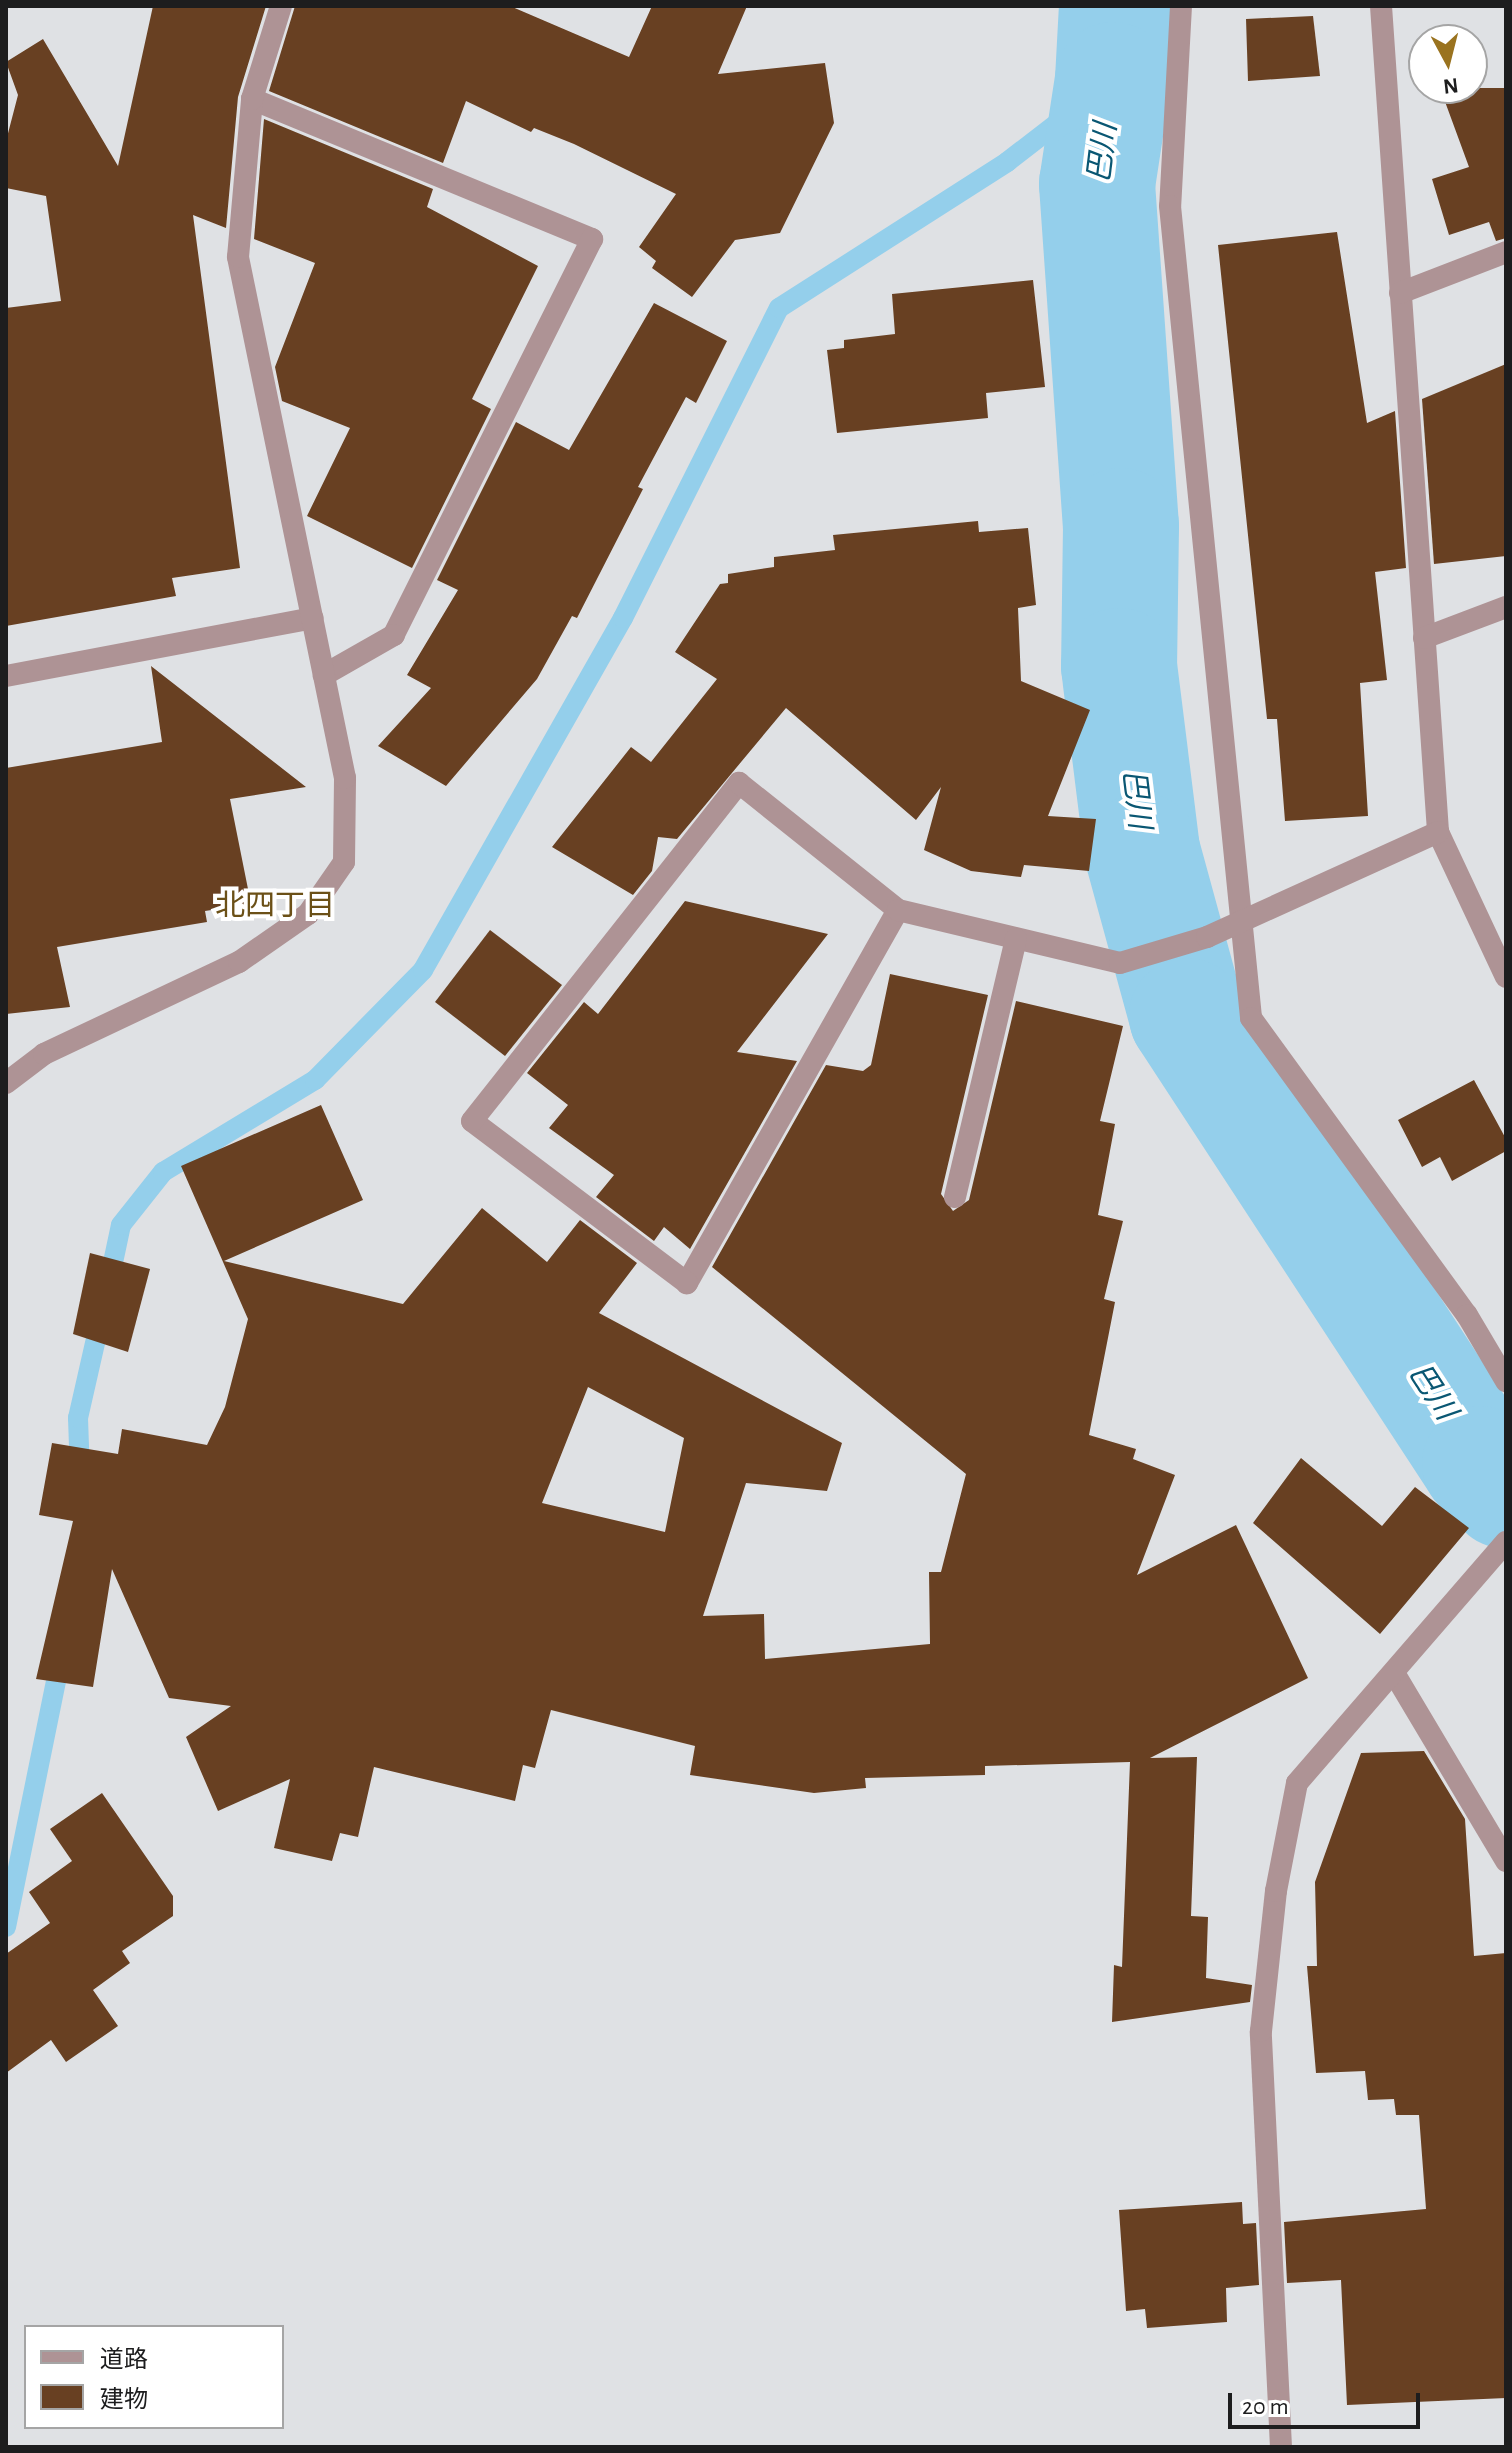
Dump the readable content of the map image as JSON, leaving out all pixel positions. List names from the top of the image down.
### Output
{
  "districts": ["北四丁目"],
  "water": ["巴川"],
  "legend": ["道路", "建物"],
  "scale_bar": "20 m",
  "north": "bottom"
}
